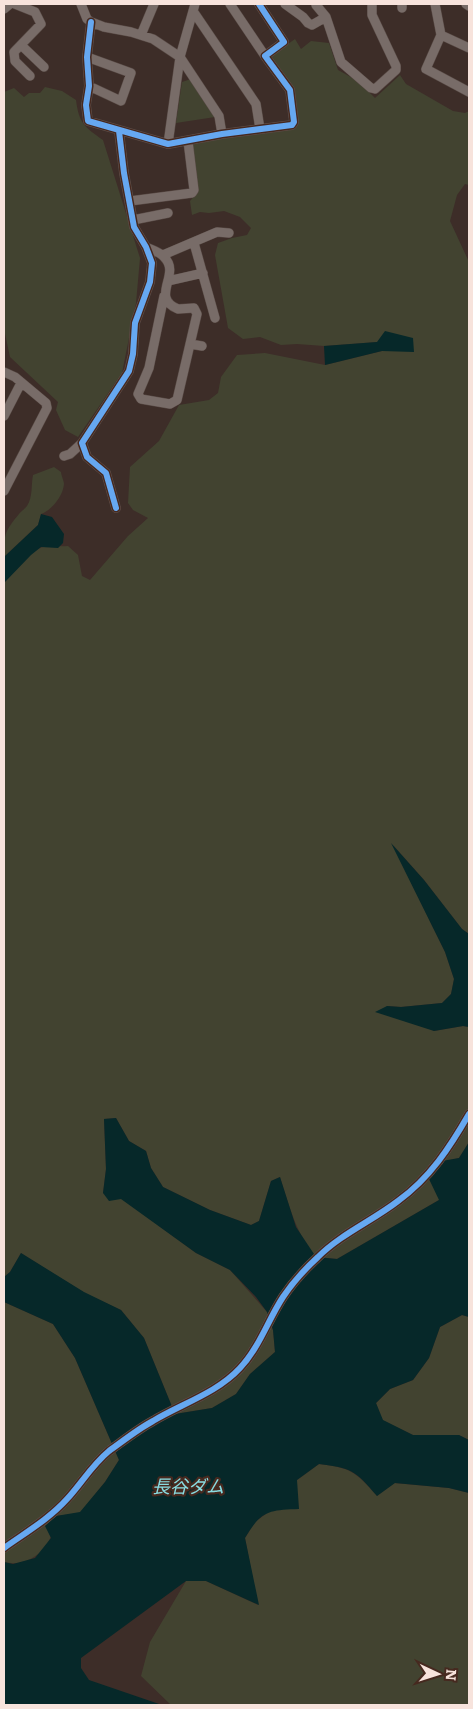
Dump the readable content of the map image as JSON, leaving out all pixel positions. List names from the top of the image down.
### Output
{
  "water": ["長谷ダム"],
  "north": "right"
}
